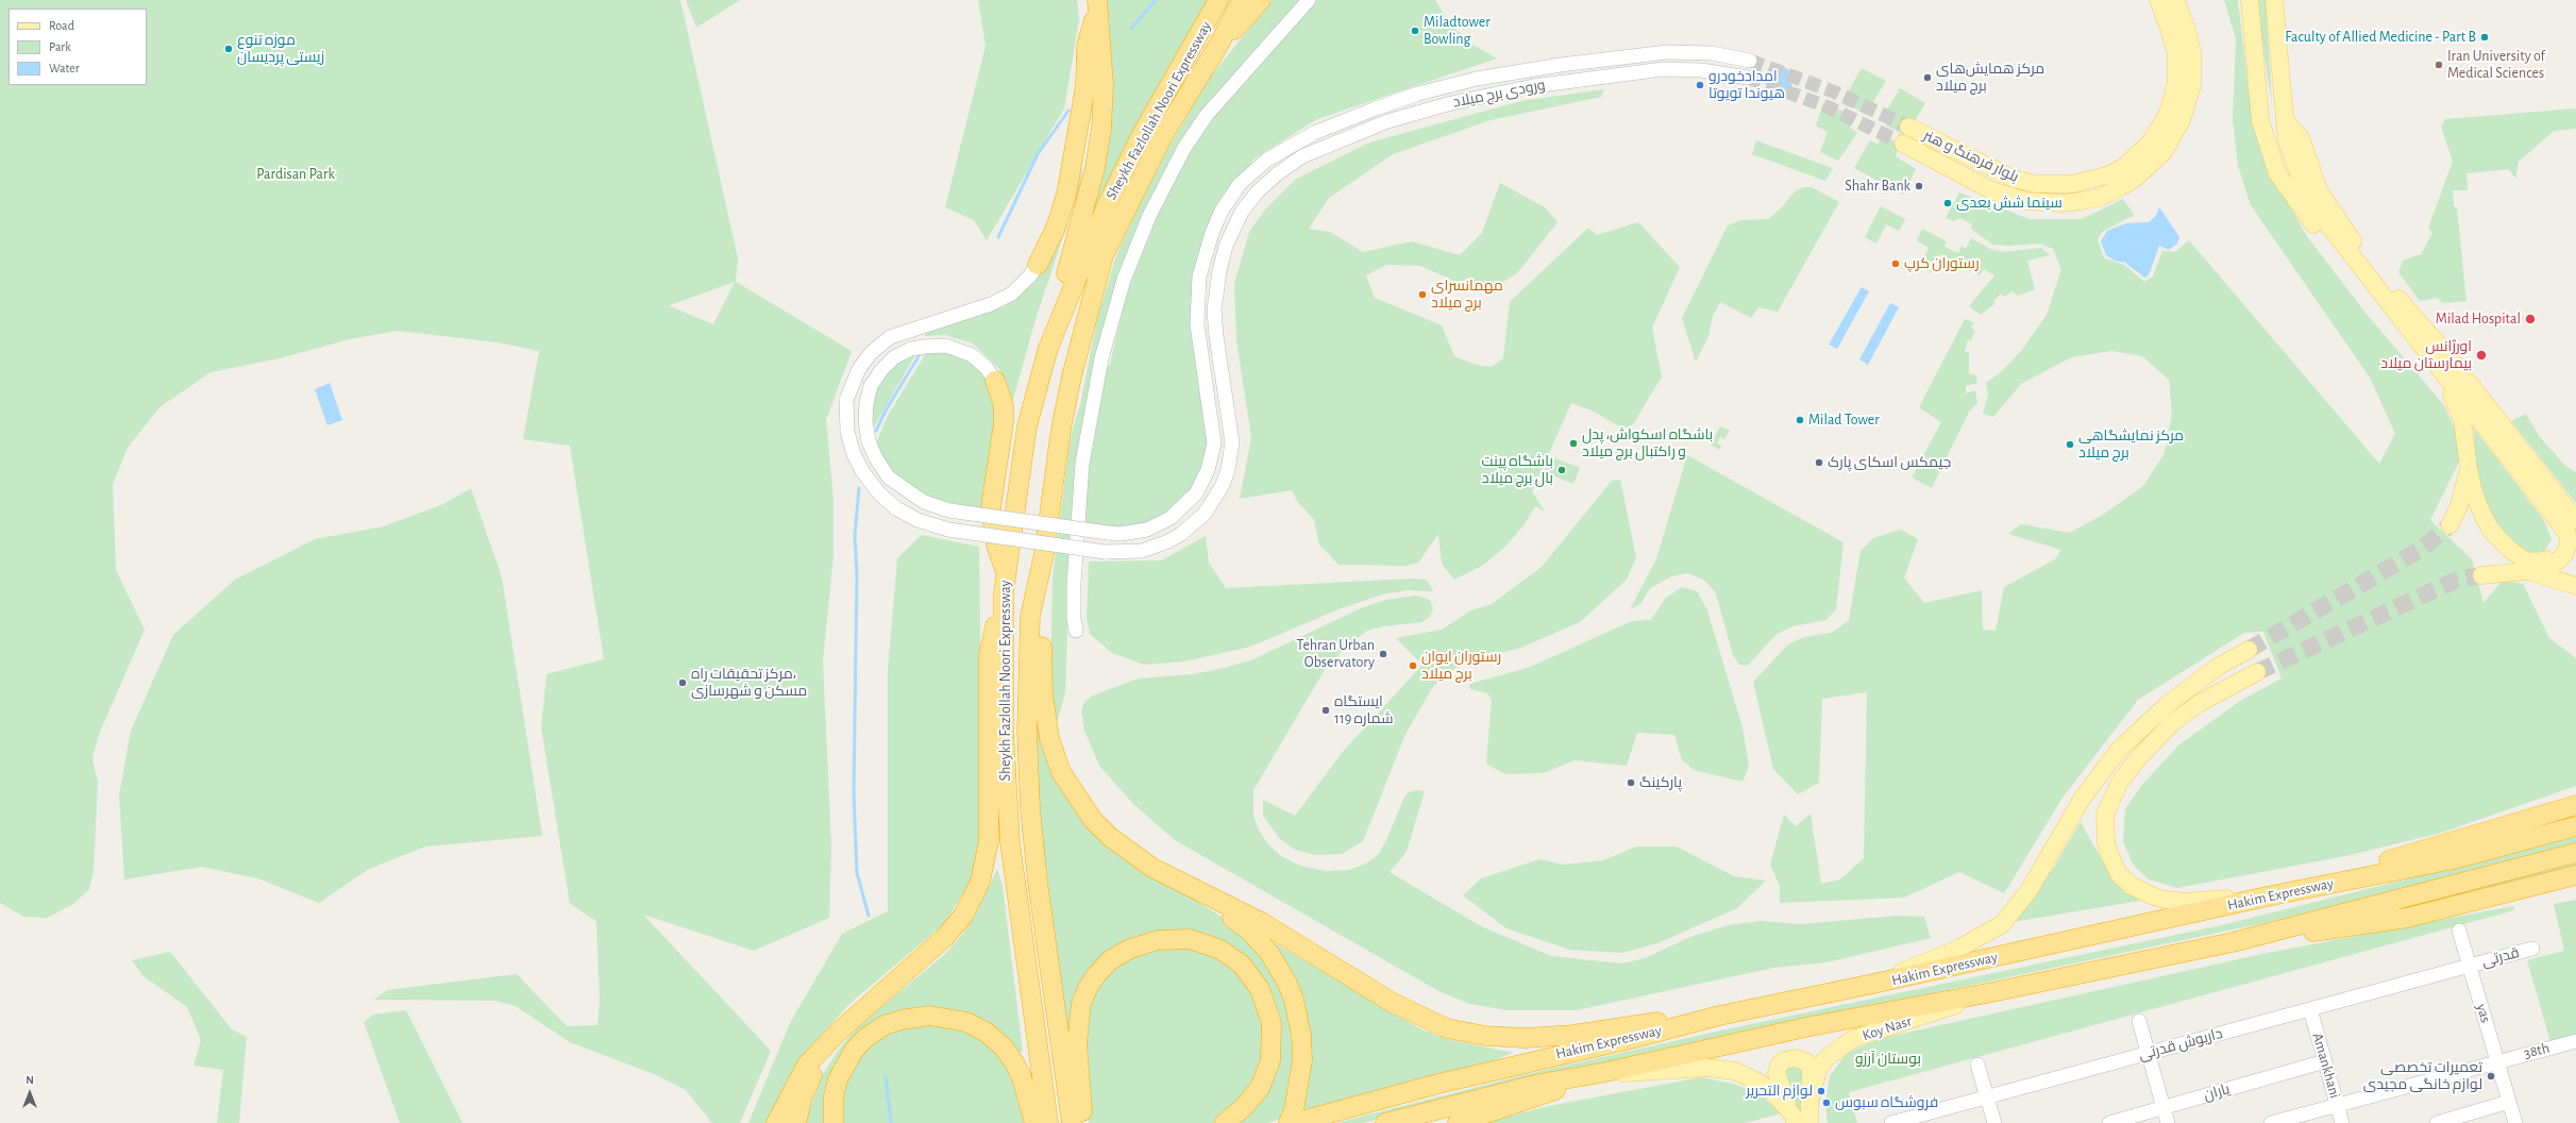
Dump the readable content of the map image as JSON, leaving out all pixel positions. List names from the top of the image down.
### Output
{
  "streets": {
    "highway": ["Sheykh Fazlollah Noori Expressway", "Hakim Expressway"],
    "main road": ["بلوار فرهنگ و هنر", "Koy Nasr"],
    "street": [
      "ورودی برج میلاد",
      "قدرتی",
      "yas",
      "داریوش قدرتی",
      "38th",
      "Amankhani",
      "یاران"
    ]
  },
  "crossings": [
    ["Hakim Expressway", "Koy Nasr"],
    ["قدرتی", "yas"],
    ["قدرتی", "داریوش قدرتی"],
    ["yas", "داریوش قدرتی"],
    ["yas", "38th"],
    ["داریوش قدرتی", "Amankhani"],
    ["38th", "Amankhani"],
    ["Amankhani", "یاران"]
  ],
  "parks": ["Pardisan Park", "بوستان آرزو"],
  "places": [
    "Miladtower Bowling",
    "Faculty of Allied Medicine - Part B",
    "موزه تنوع زیستی پردیسان",
    "Iran University of Medical Sciences",
    "مرکز همایش‌های برج میلاد",
    "امدادخودرو هیوندا تویوتا",
    "Shahr Bank",
    "سینما شش بعدی",
    "رستوران کرپ",
    "مهمانسرای برج میلاد",
    "Milad Hospital",
    "اورژانس بیمارستان میلاد",
    "Milad Tower",
    "باشگاه اسکواش، پدل و راکتبال برج میلاد",
    "مرکز نمایشگاهی برج میلاد",
    "جیمکس اسکای پارک",
    "باشگاه پینت بال برج میلاد",
    "Tehran Urban Observatory",
    "رستوران ایوان برج میلاد",
    "مرکز تحقیقات راه، مسکن و شهرسازی",
    "ایستگاه شماره 119",
    "پارکینگ",
    "تعمیرات تخصصی لوازم خانگی مجیدی",
    "لوازم التحریر",
    "فروشگاه سبوس"
  ],
  "legend": ["Road", "Park", "Water"],
  "north": "top"
}
